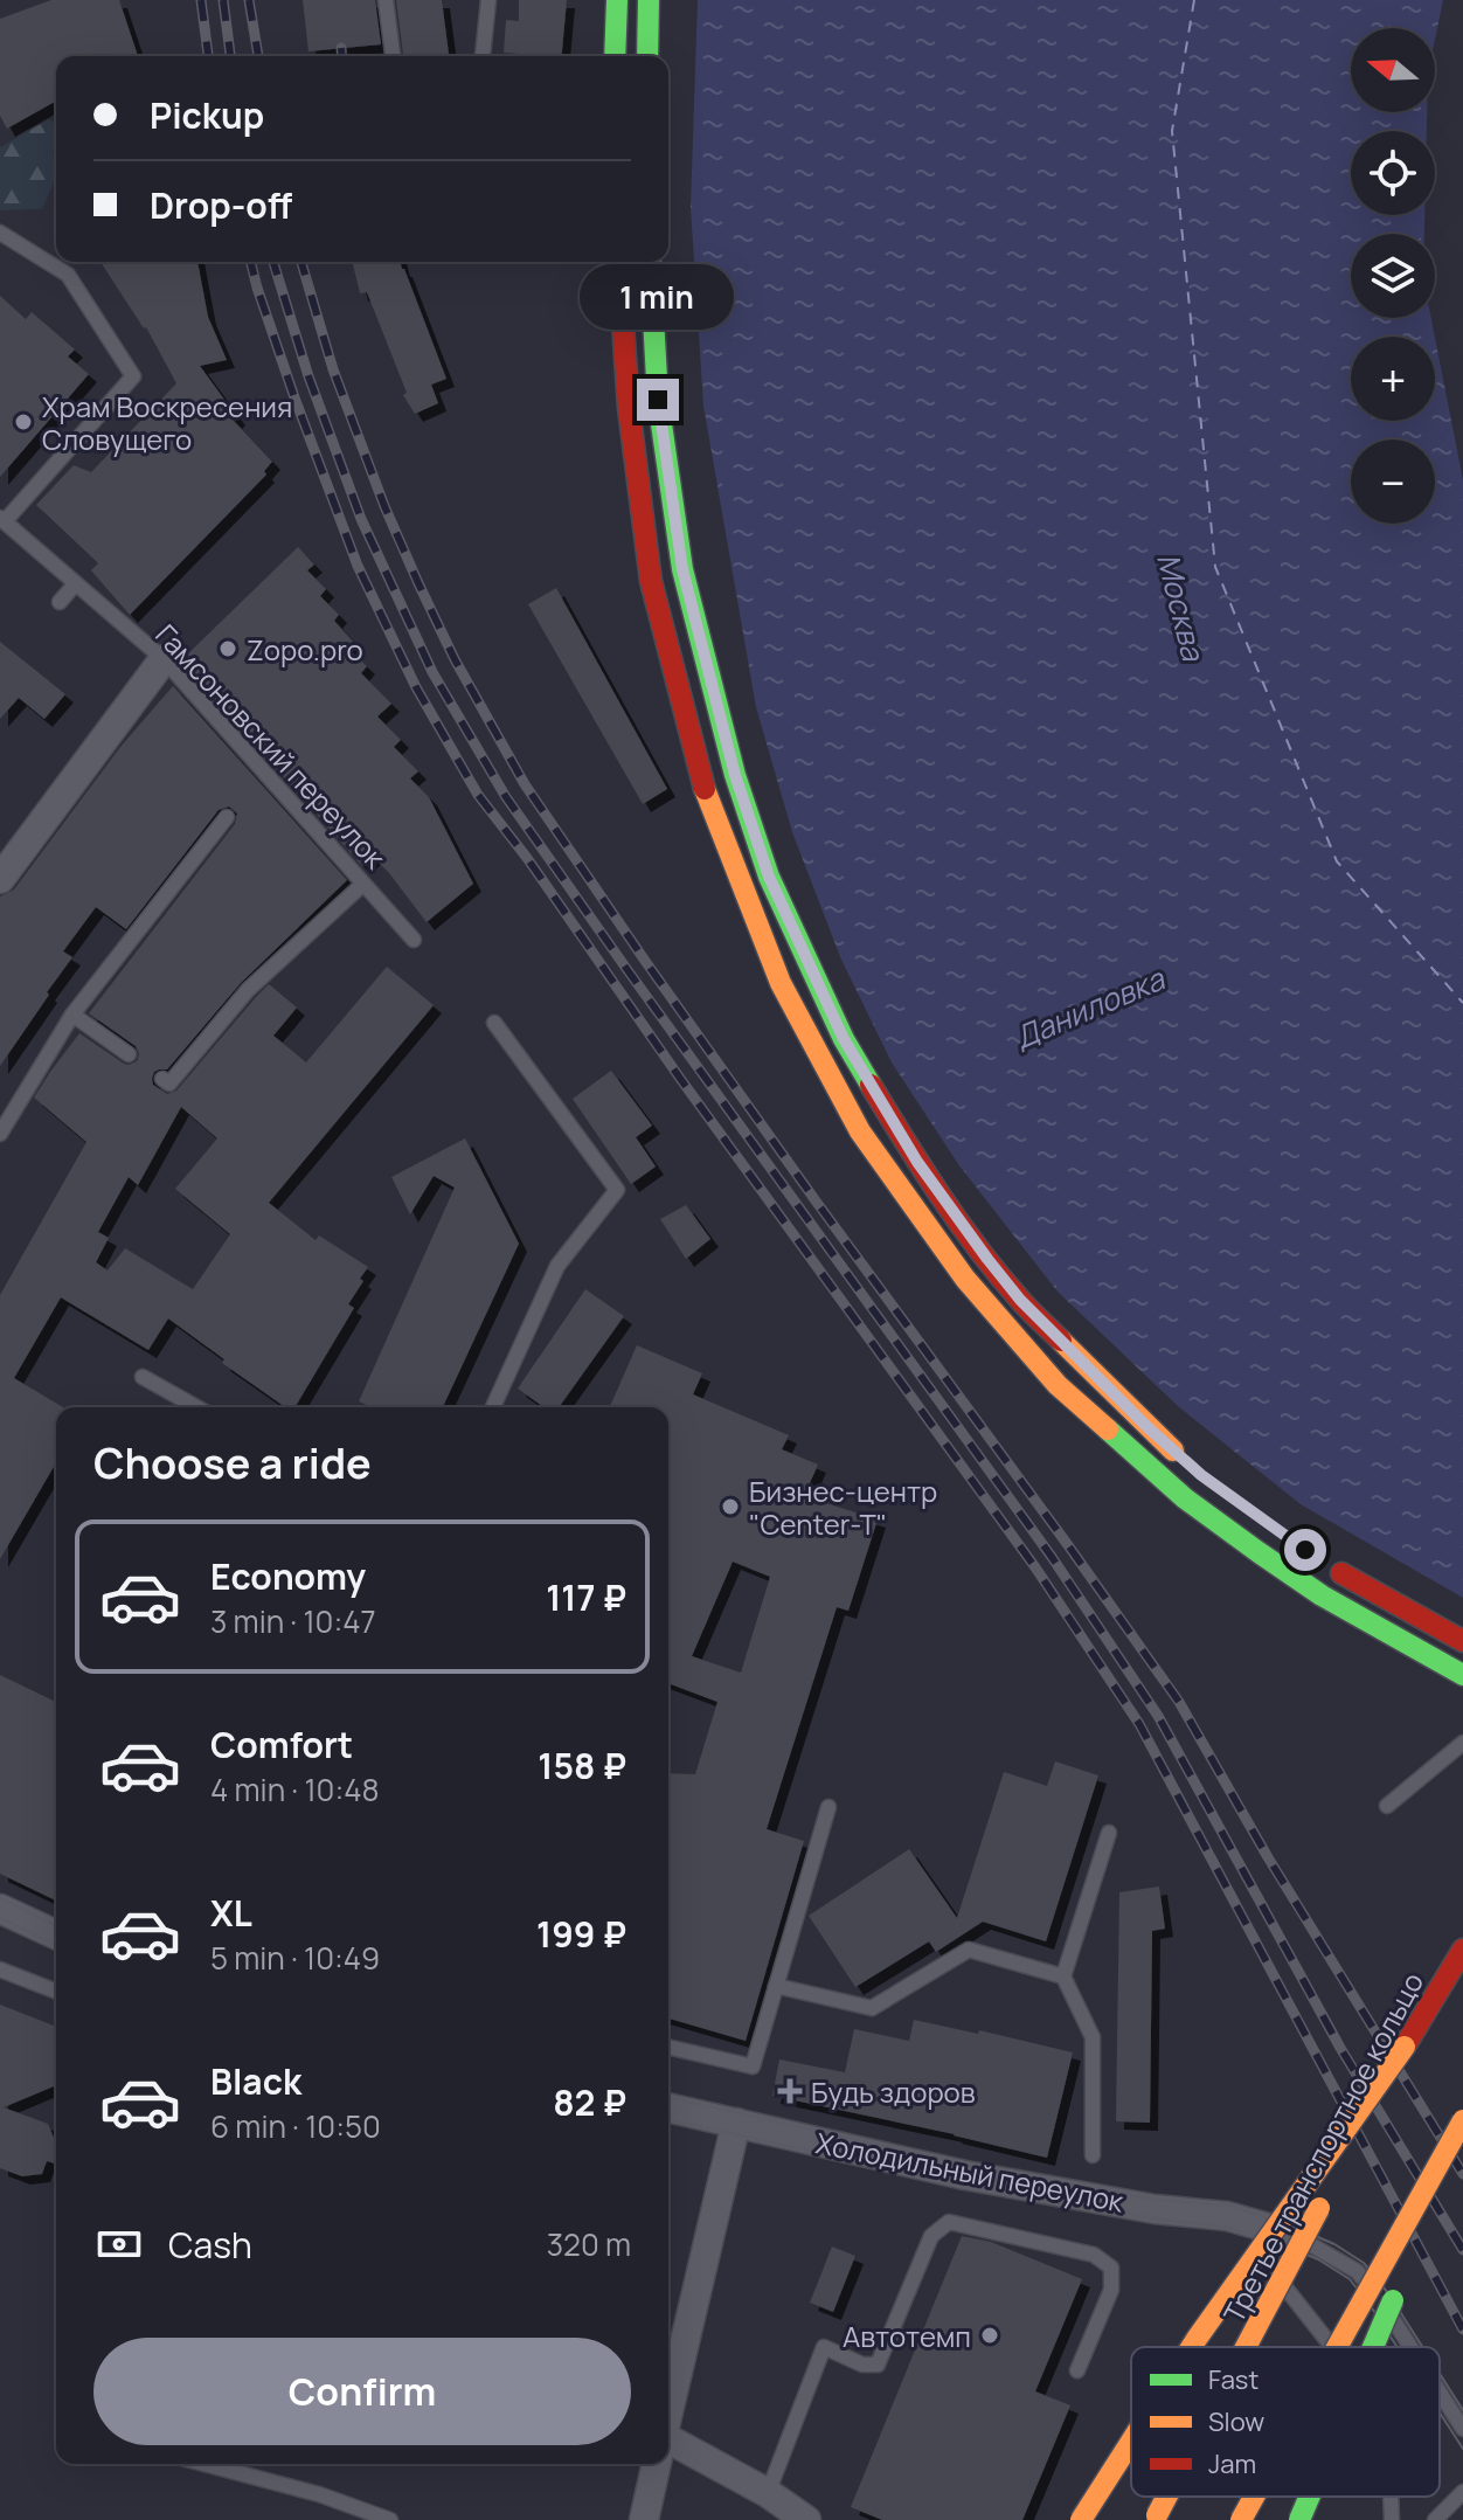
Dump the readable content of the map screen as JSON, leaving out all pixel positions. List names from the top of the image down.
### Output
{
  "streets": {
    "main road": ["Третье транспортное кольцо"],
    "street": ["Холодильный переулок"],
    "lane": ["Гамсоновский переулок"]
  },
  "water": ["Москва", "Даниловка"],
  "places": {
    "other": [
      "Храм Воскресения Словущего",
      "Zopo.pro",
      "Бизнес-центр \"Center-T\"",
      "Автотемп"
    ],
    "health": ["Будь здоров"]
  },
  "legend": ["Fast", "Slow", "Jam"],
  "north": "left",
  "page": {
    "map_buttons": ["+", "−"],
    "banner": ["Pickup", "Drop-off"],
    "bubble": "1 min",
    "heading": "Choose a ride",
    "list": [
      {
        "name": "Economy",
        "note": "3 min · 10:47",
        "value": "117 ₽"
      },
      {
        "name": "Comfort",
        "note": "4 min · 10:48",
        "value": "158 ₽"
      },
      {
        "name": "XL",
        "note": "5 min · 10:49",
        "value": "199 ₽"
      },
      {
        "name": "Black",
        "note": "6 min · 10:50",
        "value": "82 ₽"
      }
    ],
    "pay": ["Cash", "320 m"],
    "buttons": "Confirm"
  }
}
